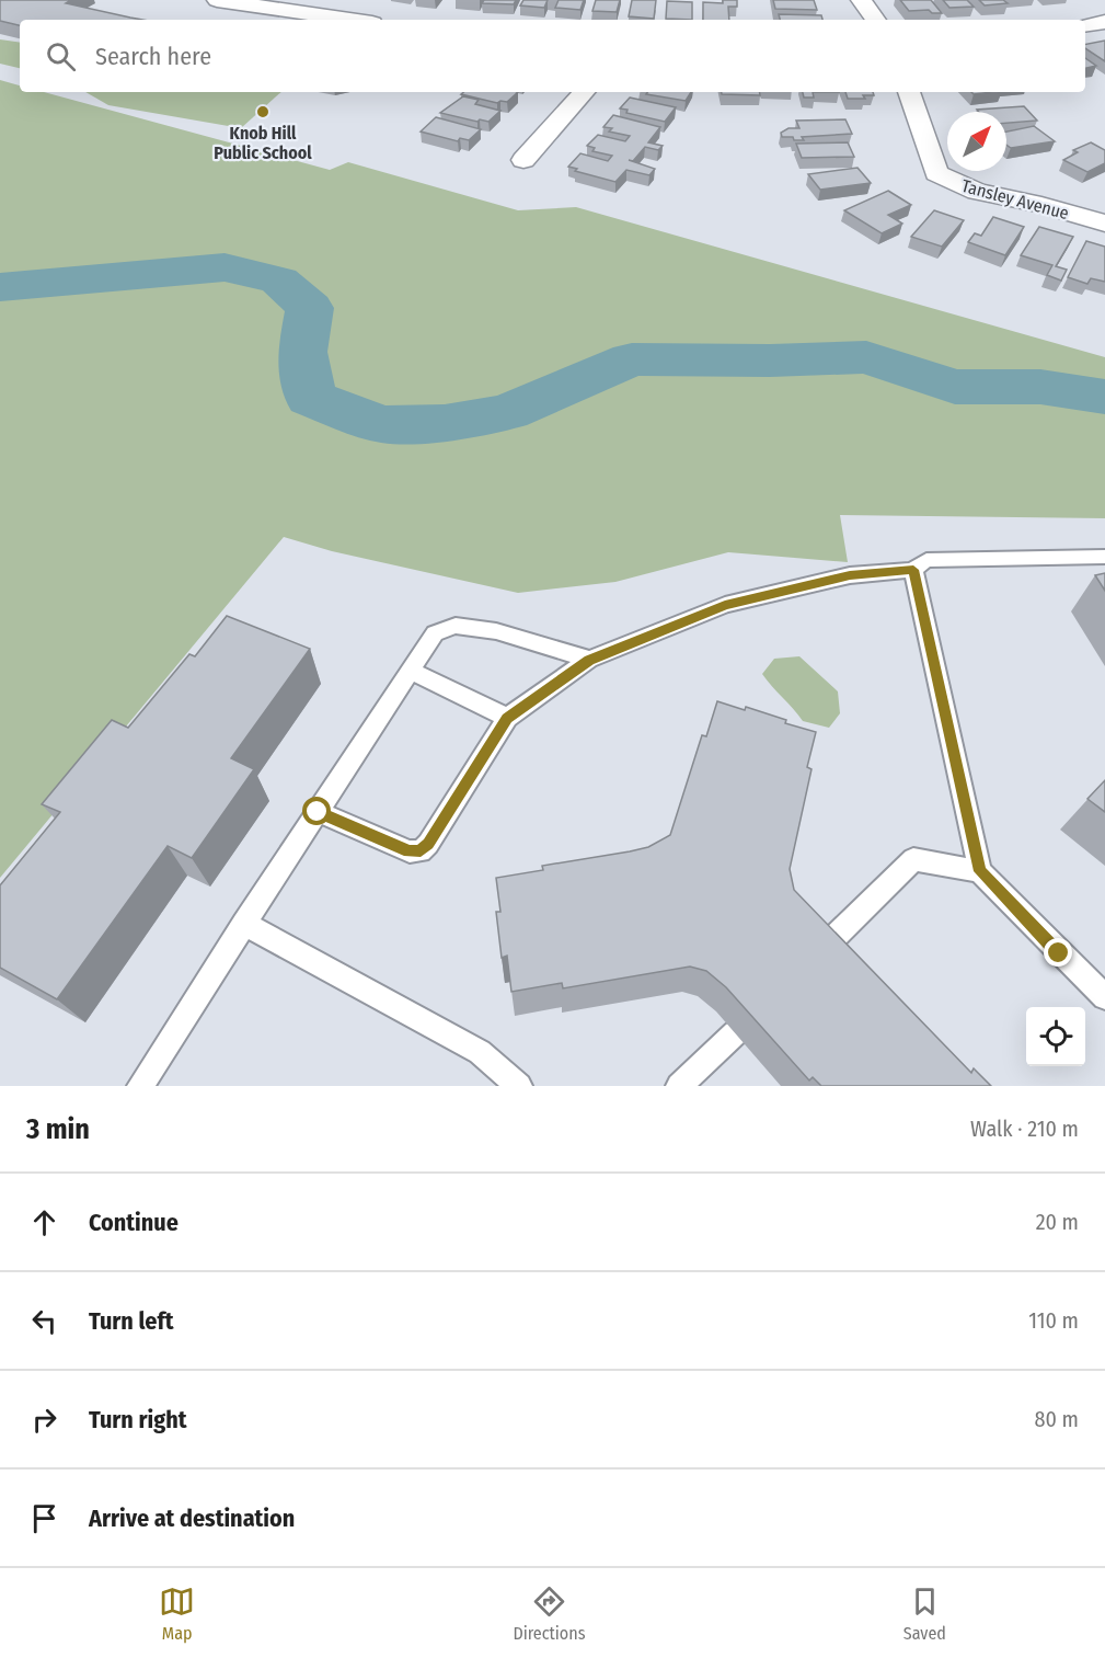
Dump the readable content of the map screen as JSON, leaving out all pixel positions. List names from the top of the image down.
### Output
{
  "streets": {
    "street": ["Tansley Avenue"]
  },
  "places": ["Knob Hill Public School"],
  "north": "top right",
  "page": {
    "search": "Search here",
    "heading": ["3 min", "Walk · 210 m"],
    "list": [
      ["Continue", "20 m"],
      ["Turn left", "110 m"],
      ["Turn right", "80 m"],
      "Arrive at destination"
    ],
    "nav": ["Map", "Directions", "Saved"]
  }
}
